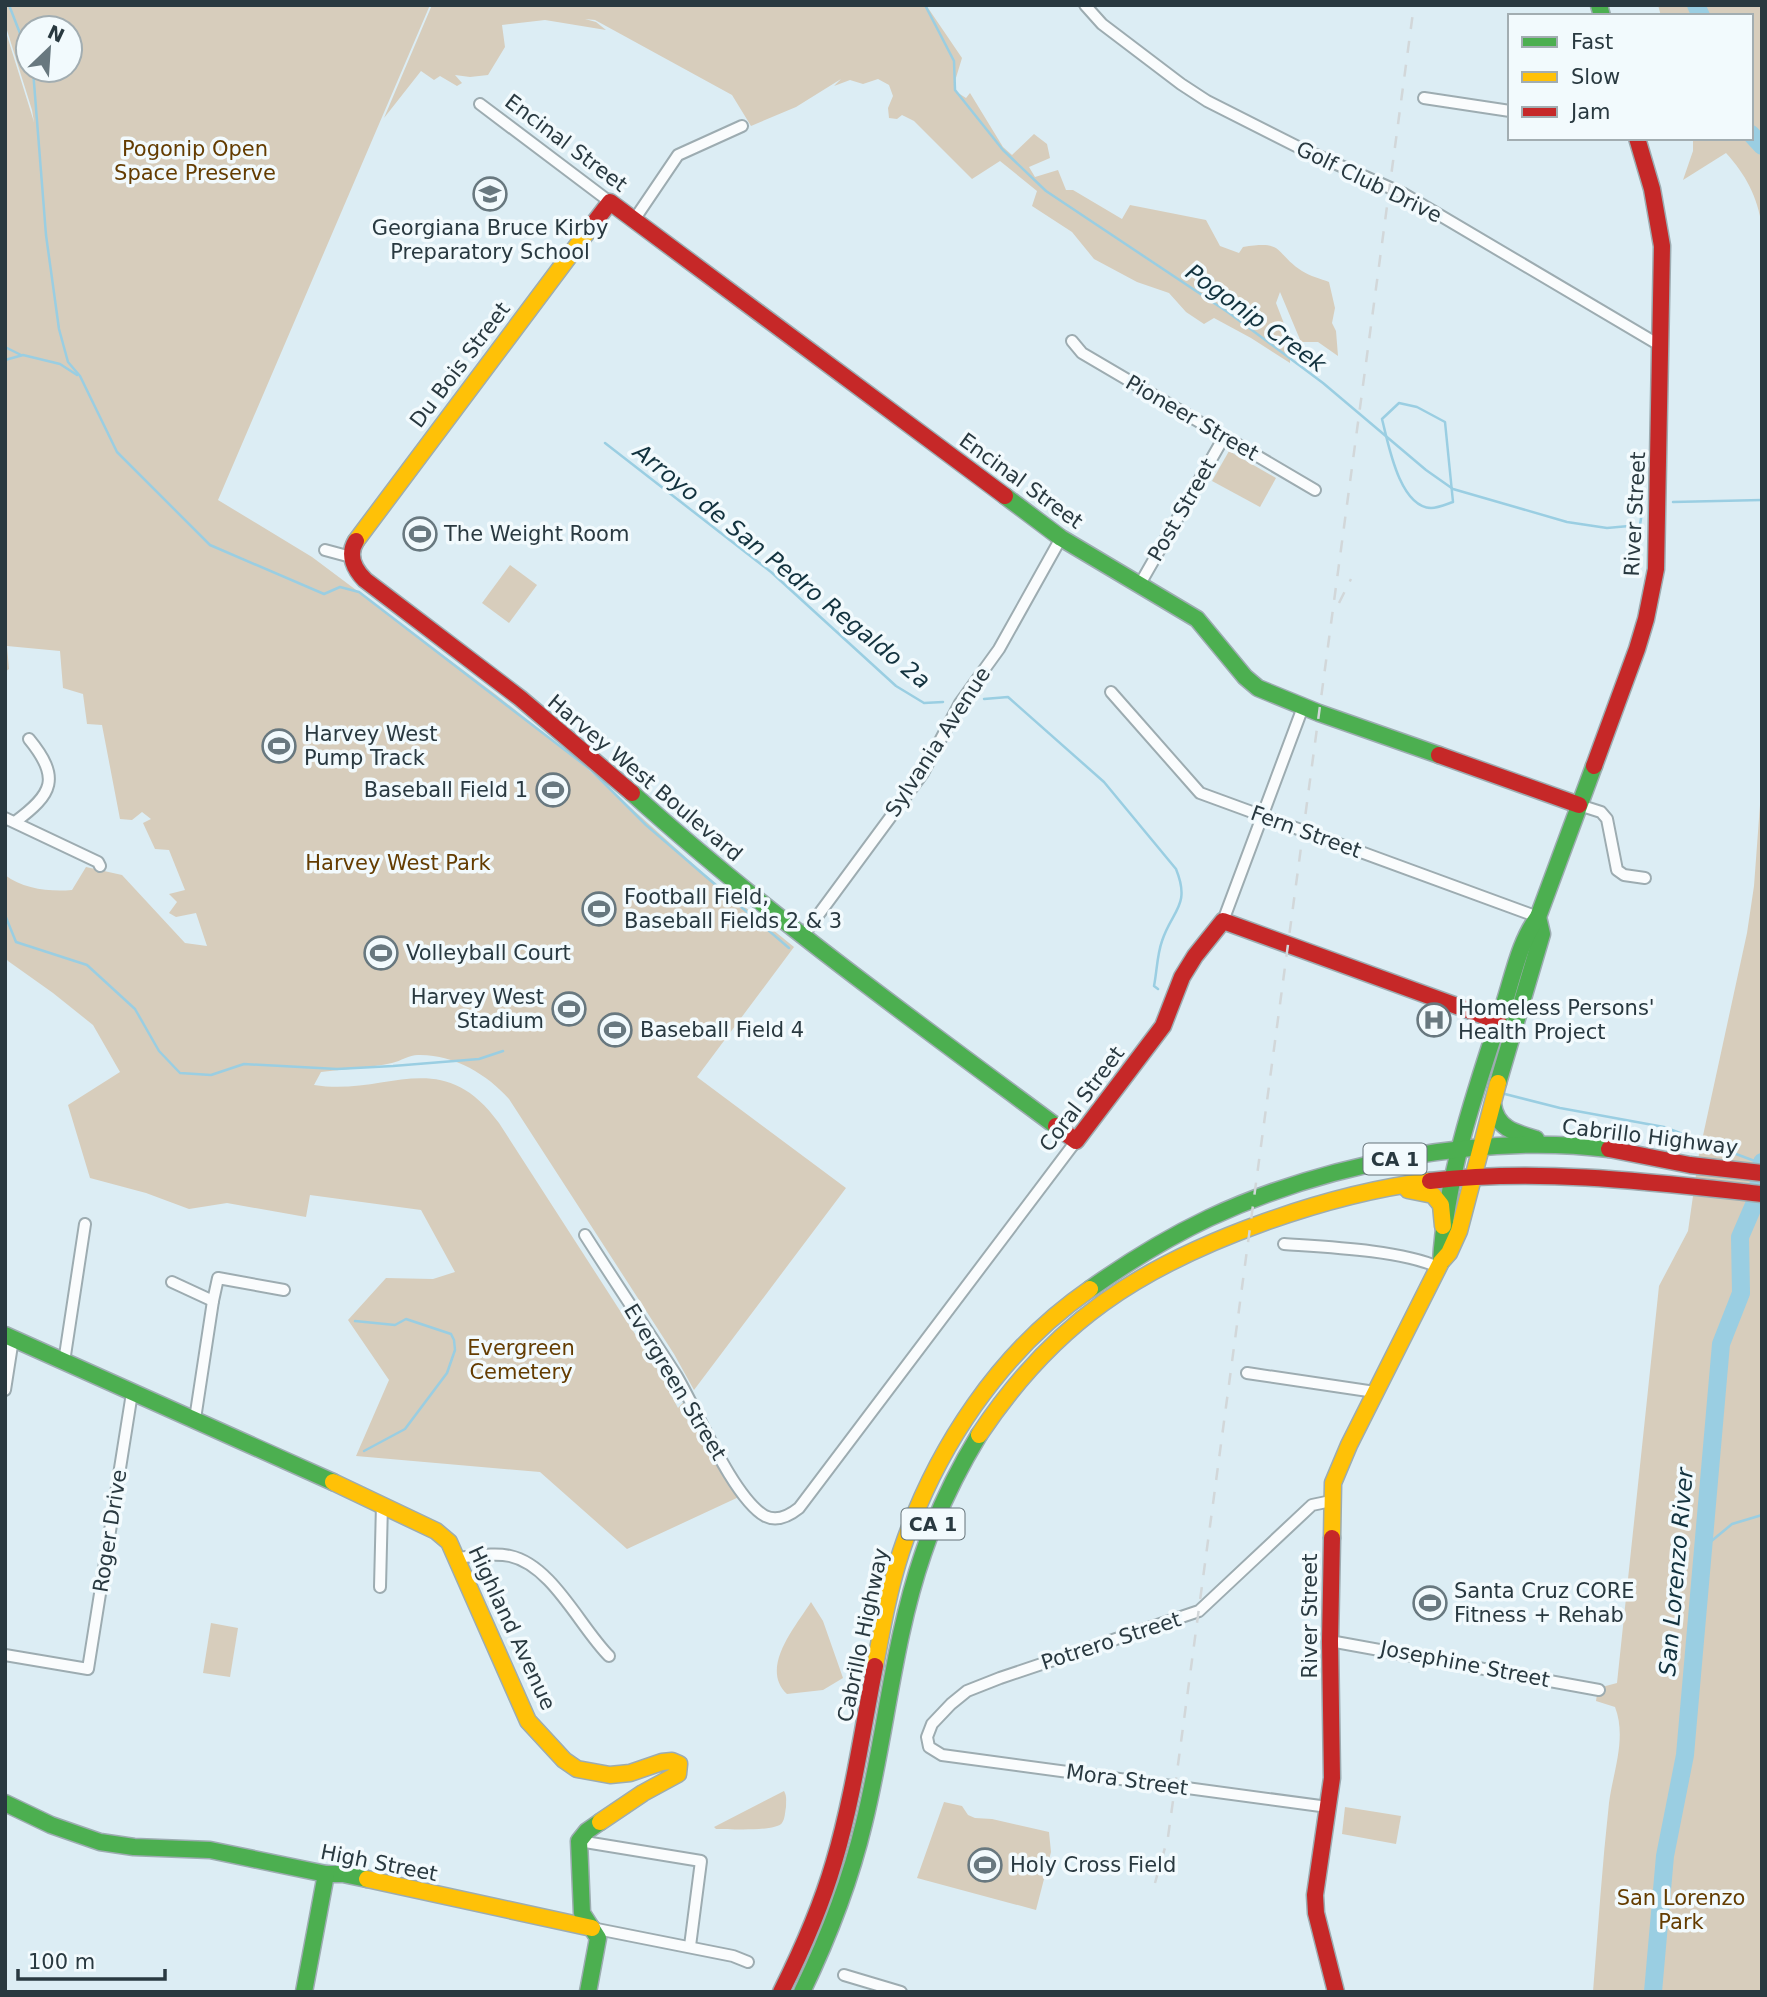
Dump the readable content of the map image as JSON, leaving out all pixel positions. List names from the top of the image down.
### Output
{
  "streets": {
    "main road": [
      "Encinal Street",
      "Du Bois Street",
      "River Street",
      "Harvey West Boulevard",
      "Coral Street",
      "Cabrillo Highway",
      "CA 1",
      "Highland Avenue",
      "High Street"
    ],
    "street": [
      "Golf Club Drive",
      "Pioneer Street",
      "Post Street",
      "Sylvania Avenue",
      "Fern Street",
      "Evergreen Street",
      "Roger Drive",
      "Potrero Street",
      "Josephine Street",
      "Mora Street"
    ]
  },
  "crossings": [
    ["Encinal Street", "Du Bois Street"],
    ["Encinal Street", "Post Street"],
    ["Encinal Street", "River Street"],
    ["Encinal Street", "Sylvania Avenue"],
    ["Golf Club Drive", "River Street"],
    ["Du Bois Street", "Harvey West Boulevard"],
    ["Pioneer Street", "Post Street"],
    ["River Street", "Fern Street"],
    ["River Street", "Cabrillo Highway"],
    ["River Street", "Potrero Street"],
    ["River Street", "Josephine Street"],
    ["River Street", "Mora Street"],
    ["Sylvania Avenue", "Harvey West Boulevard"],
    ["Harvey West Boulevard", "Coral Street"],
    ["Coral Street", "Evergreen Street"],
    ["Roger Drive", "Highland Avenue"],
    ["Potrero Street", "Mora Street"]
  ],
  "water": ["Pogonip Creek", "Arroyo de San Pedro Regaldo 2a", "San Lorenzo River"],
  "parks": [
    "Pogonip Open Space Preserve",
    "Harvey West Park",
    "Evergreen Cemetery",
    "San Lorenzo Park"
  ],
  "places": {
    "school or university": ["Georgiana Bruce Kirby Preparatory School"],
    "sports": [
      "The Weight Room",
      "Harvey West Pump Track",
      "Baseball Field 1",
      "Football Field, Baseball Fields 2 & 3",
      "Volleyball Court",
      "Harvey West Stadium",
      "Baseball Field 4",
      "Santa Cruz CORE Fitness + Rehab",
      "Holy Cross Field"
    ],
    "hospital": ["Homeless Persons' Health Project"]
  },
  "legend": ["Fast", "Slow", "Jam"],
  "scale_bar": "100 m",
  "north": "top right"
}
